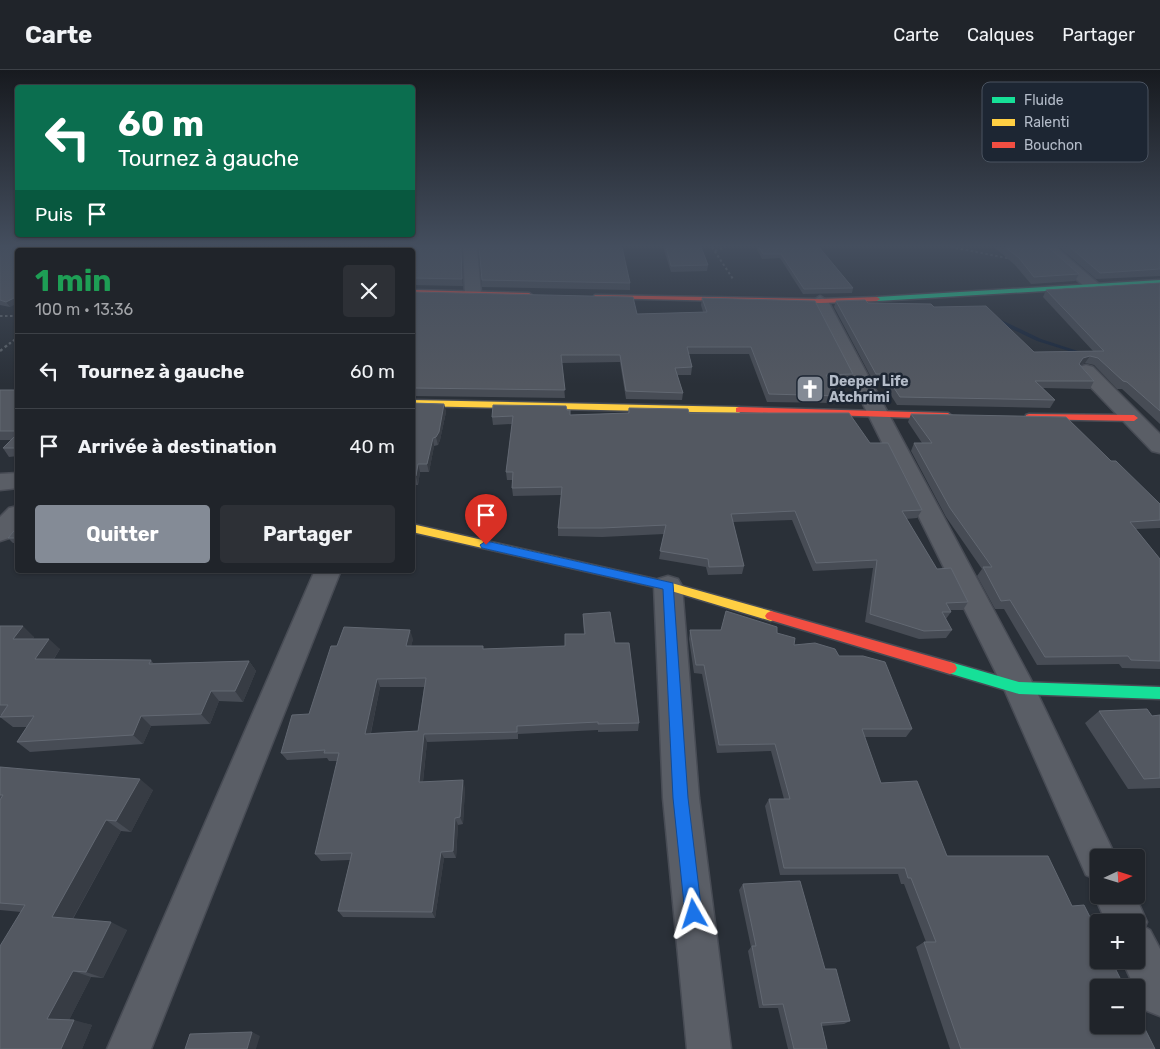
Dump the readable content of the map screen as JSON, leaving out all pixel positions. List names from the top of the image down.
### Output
{
  "places": {
    "church": ["Deeper Life Atchrimi"]
  },
  "legend": ["Fluide", "Ralenti", "Bouchon"],
  "north": "right",
  "page": {
    "header": "Carte",
    "nav": ["Carte", "Calques", "Partager"],
    "turn": ["60 m", "Tournez à gauche"],
    "then": "Puis",
    "heading": ["1 min", "100 m · 13:36"],
    "list": [
      {
        "name": "Tournez à gauche",
        "value": "60 m"
      },
      {
        "name": "Arrivée à destination",
        "value": "40 m"
      }
    ],
    "buttons": ["Quitter", "Partager"],
    "map_buttons": ["+", "−"]
  }
}
